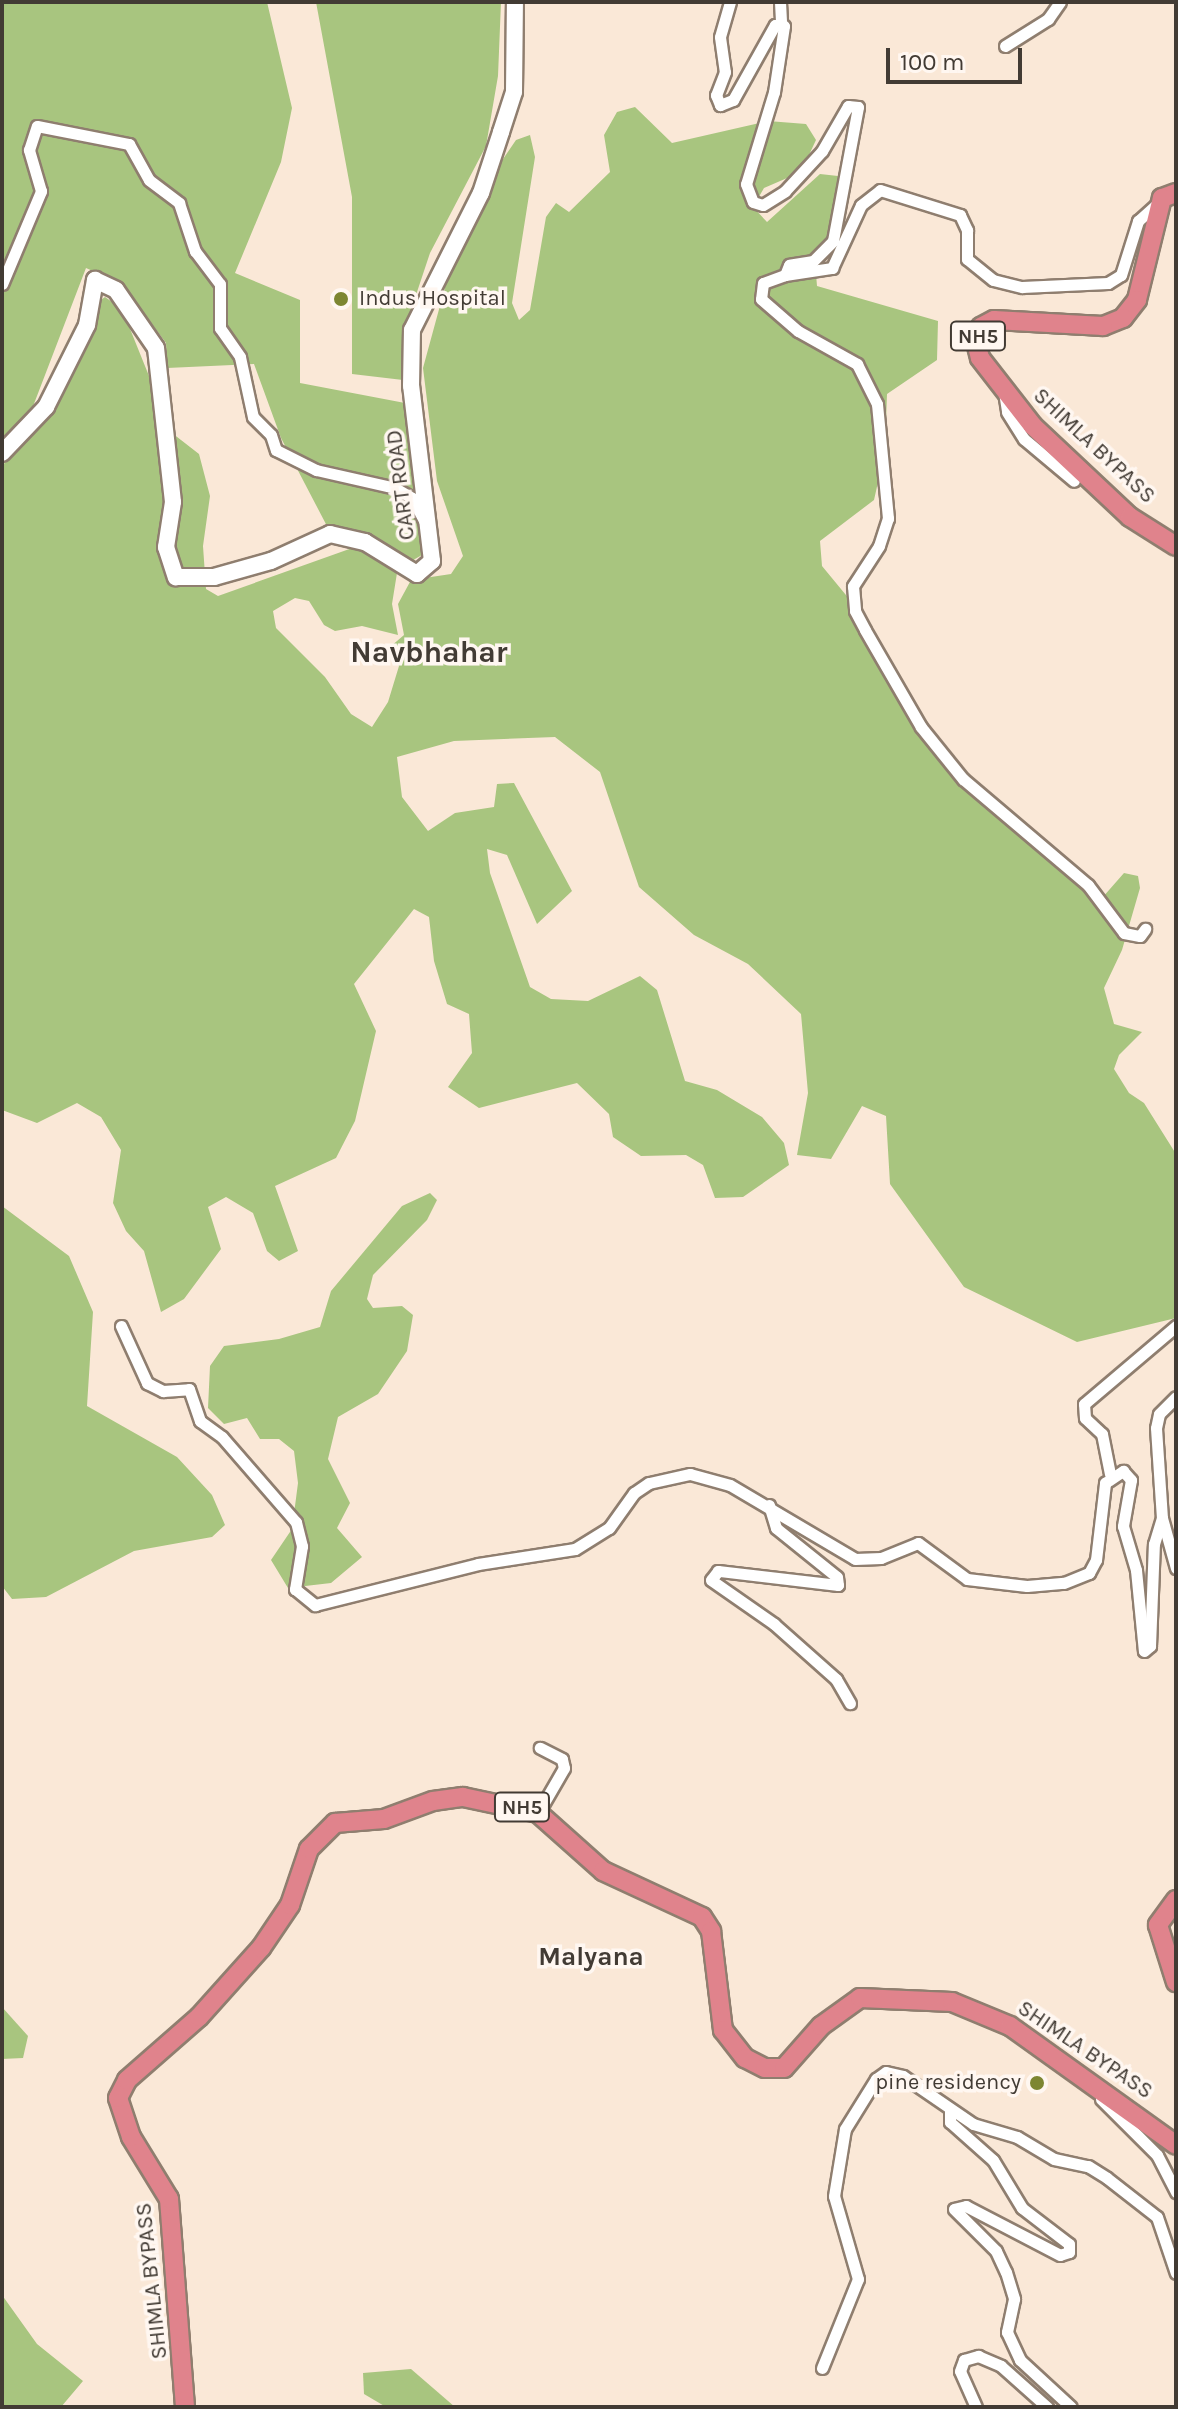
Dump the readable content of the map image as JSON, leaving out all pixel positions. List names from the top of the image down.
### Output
{
  "streets": {
    "highway": ["NH5", "SHIMLA BYPASS"],
    "main road": ["CART ROAD"]
  },
  "districts": ["Navbhahar", "Malyana"],
  "places": ["Indus Hospital", "pine residency"],
  "scale_bar": "100 m"
}
